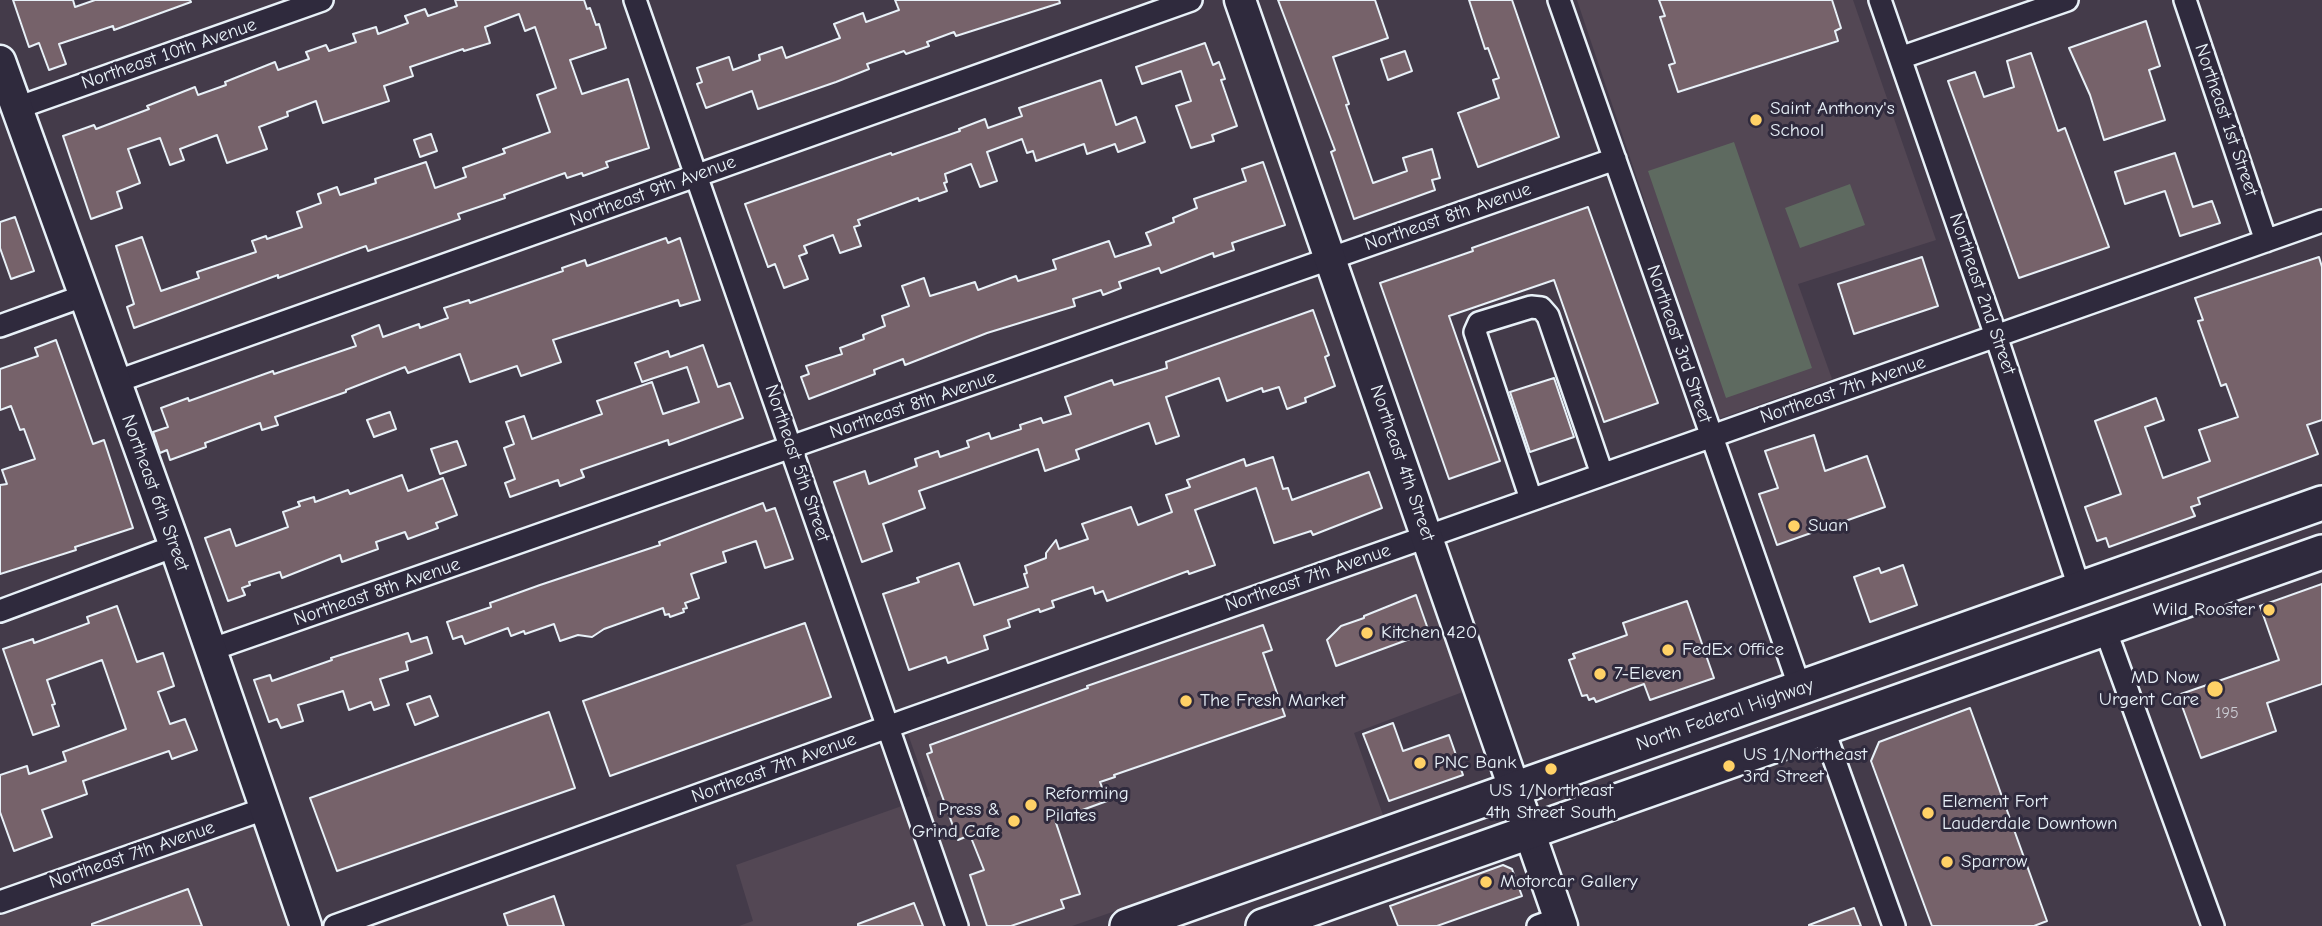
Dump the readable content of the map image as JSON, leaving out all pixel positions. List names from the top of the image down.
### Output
{
  "streets": {
    "main road": ["North Federal Highway"],
    "street": [
      "Northeast 10th Avenue",
      "Northeast 1st Street",
      "Northeast 9th Avenue",
      "Northeast 8th Avenue",
      "Northeast 2nd Street",
      "Northeast 3rd Street",
      "Northeast 7th Avenue",
      "Northeast 5th Street",
      "Northeast 4th Street",
      "Northeast 6th Street"
    ]
  },
  "crossings": [
    ["Northeast 10th Avenue", "Northeast 6th Street"],
    ["Northeast 1st Street", "Northeast 7th Avenue"],
    ["Northeast 9th Avenue", "Northeast 5th Street"],
    ["Northeast 9th Avenue", "Northeast 6th Street"],
    ["Northeast 8th Avenue", "Northeast 3rd Street"],
    ["Northeast 8th Avenue", "Northeast 5th Street"],
    ["Northeast 8th Avenue", "Northeast 4th Street"],
    ["Northeast 8th Avenue", "Northeast 6th Street"],
    ["Northeast 2nd Street", "Northeast 7th Avenue"],
    ["Northeast 2nd Street", "North Federal Highway"],
    ["Northeast 3rd Street", "Northeast 7th Avenue"],
    ["Northeast 3rd Street", "North Federal Highway"],
    ["Northeast 7th Avenue", "Northeast 5th Street"],
    ["Northeast 7th Avenue", "Northeast 4th Street"],
    ["Northeast 7th Avenue", "Northeast 6th Street"],
    ["Northeast 4th Street", "North Federal Highway"]
  ],
  "places": [
    "Saint Anthony's School",
    "Suan",
    "Wild Rooster",
    "Kitchen 420",
    "FedEx Office",
    "7-Eleven",
    "MD Now Urgent Care",
    "The Fresh Market",
    "PNC Bank",
    "US 1/Northeast 3rd Street",
    "US 1/Northeast 4th Street South",
    "Reforming Pilates",
    "Element Fort Lauderdale Downtown",
    "Press & Grind Cafe",
    "Sparrow",
    "Motorcar Gallery"
  ],
  "house_numbers": ["195"]
}
